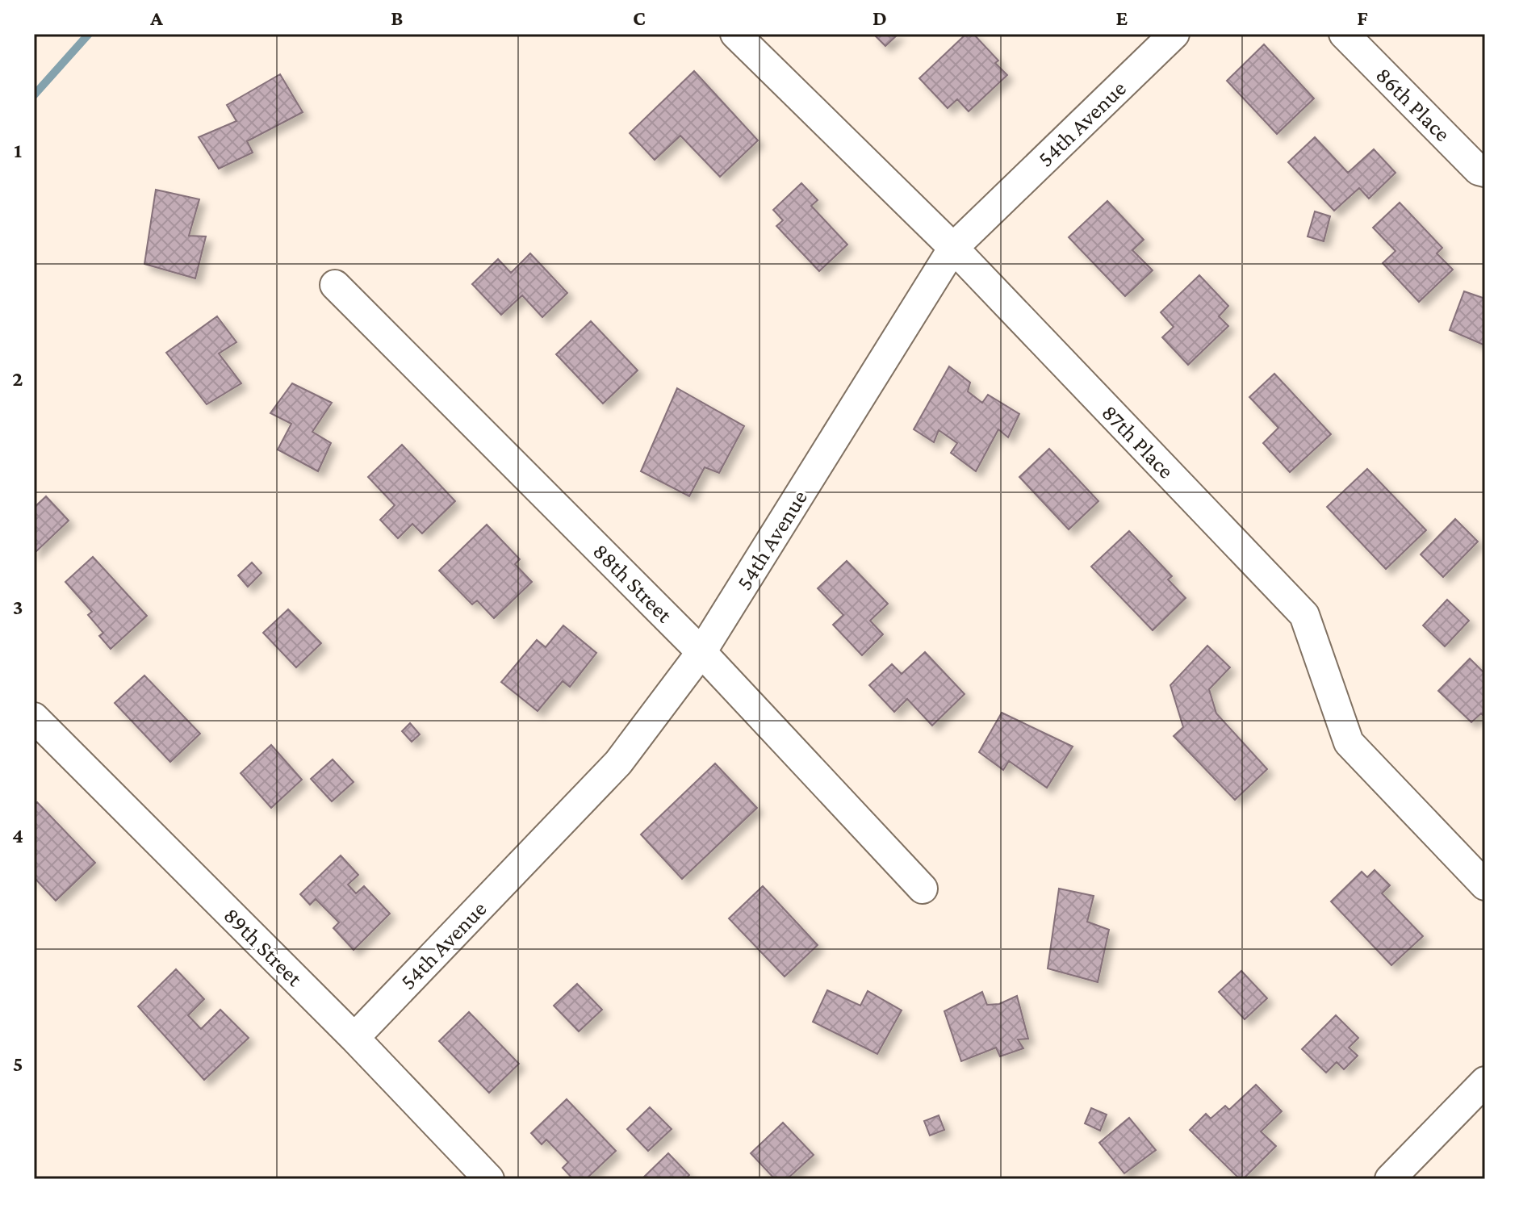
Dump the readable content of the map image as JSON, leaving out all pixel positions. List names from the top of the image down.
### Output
{
  "streets": {
    "street": [
      "86th Place",
      "54th Avenue",
      "87th Place",
      "88th Street",
      "89th Street"
    ]
  },
  "crossings": [
    ["54th Avenue", "87th Place"],
    ["54th Avenue", "88th Street"],
    ["54th Avenue", "89th Street"]
  ],
  "grid": {
    "columns": [
      "A",
      "B",
      "C",
      "D",
      "E",
      "F"
    ],
    "rows": [
      "1",
      "2",
      "3",
      "4",
      "5"
    ]
  }
}
